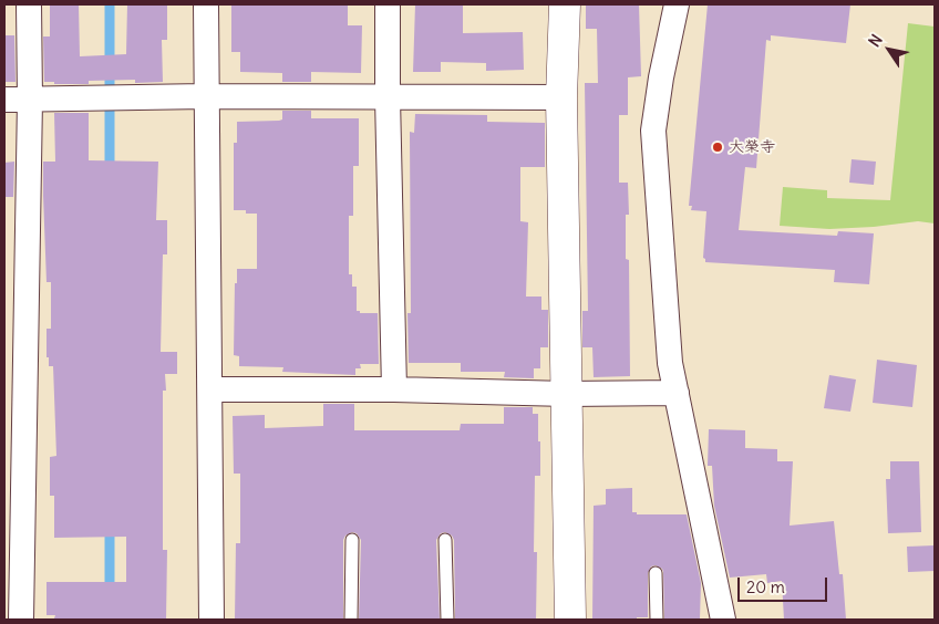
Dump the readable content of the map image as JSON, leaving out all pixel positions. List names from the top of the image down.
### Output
{
  "places": ["大榮寺"],
  "scale_bar": "20 m",
  "north": "top left"
}
